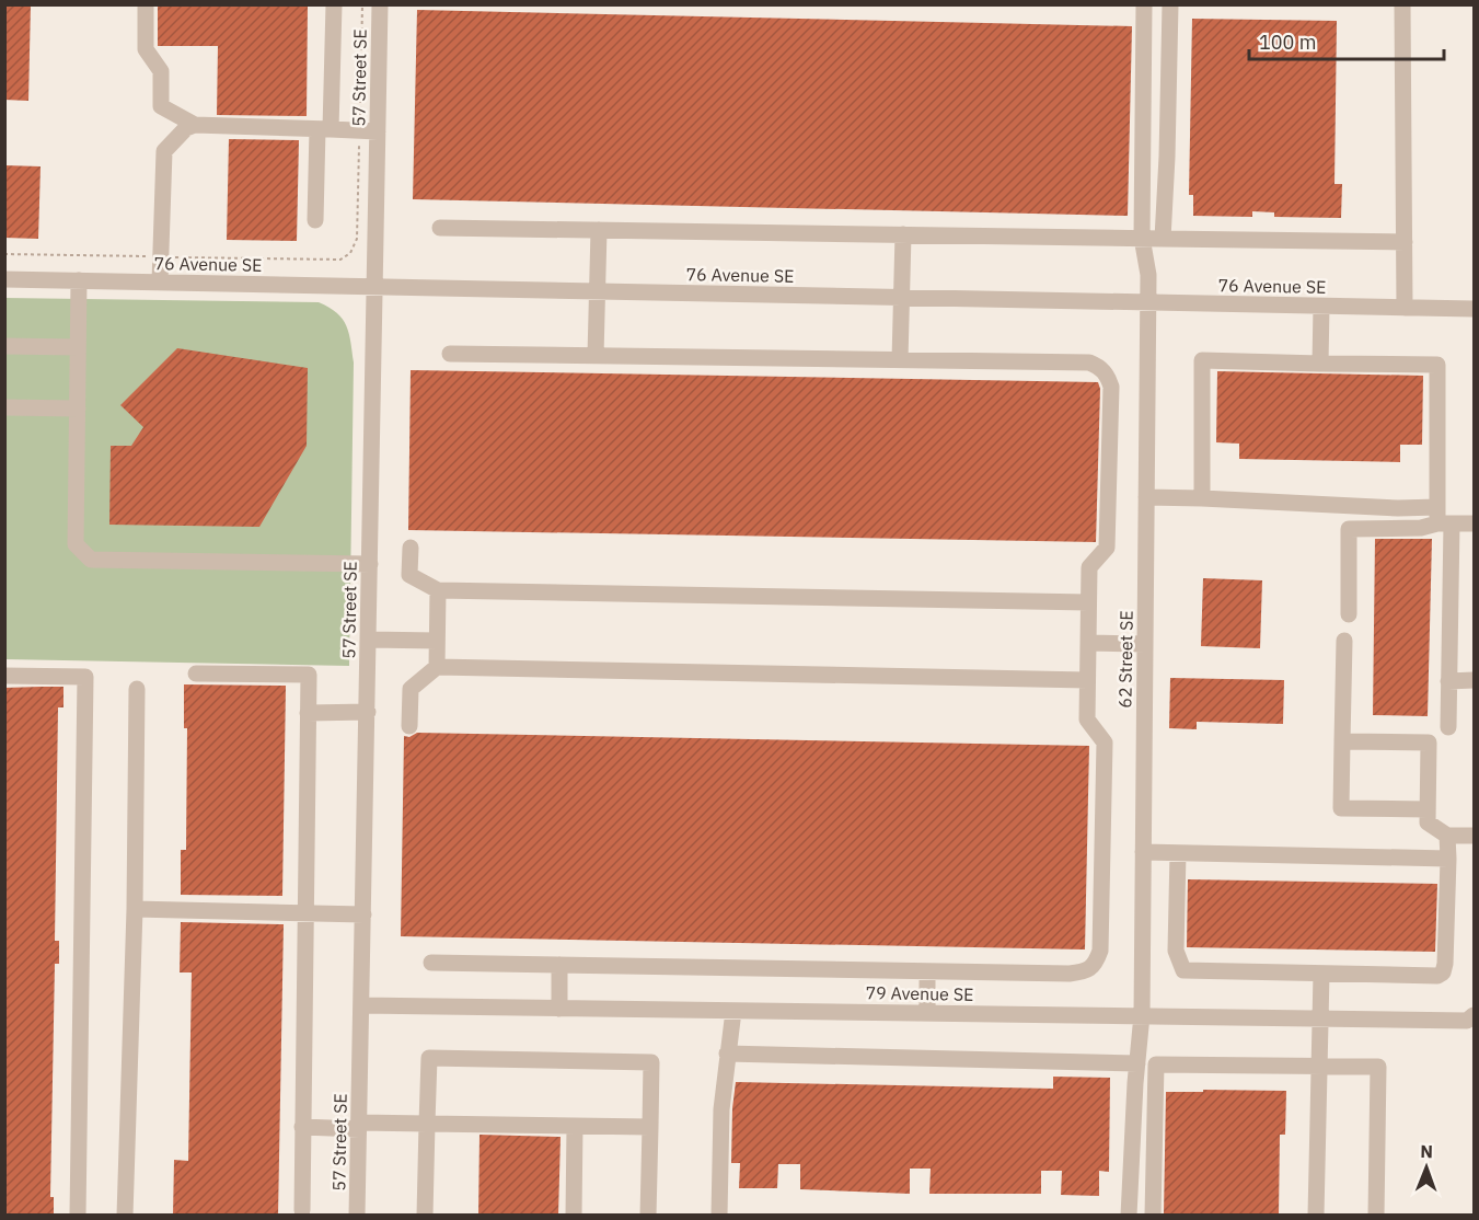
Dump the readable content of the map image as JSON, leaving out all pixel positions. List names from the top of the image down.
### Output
{
  "streets": {
    "street": [
      "57 Street SE",
      "76 Avenue SE",
      "62 Street SE",
      "79 Avenue SE"
    ]
  },
  "crossings": [
    ["57 Street SE", "76 Avenue SE"],
    ["57 Street SE", "79 Avenue SE"],
    ["76 Avenue SE", "62 Street SE"],
    ["62 Street SE", "79 Avenue SE"]
  ],
  "scale_bar": "100 m",
  "north": "top"
}
